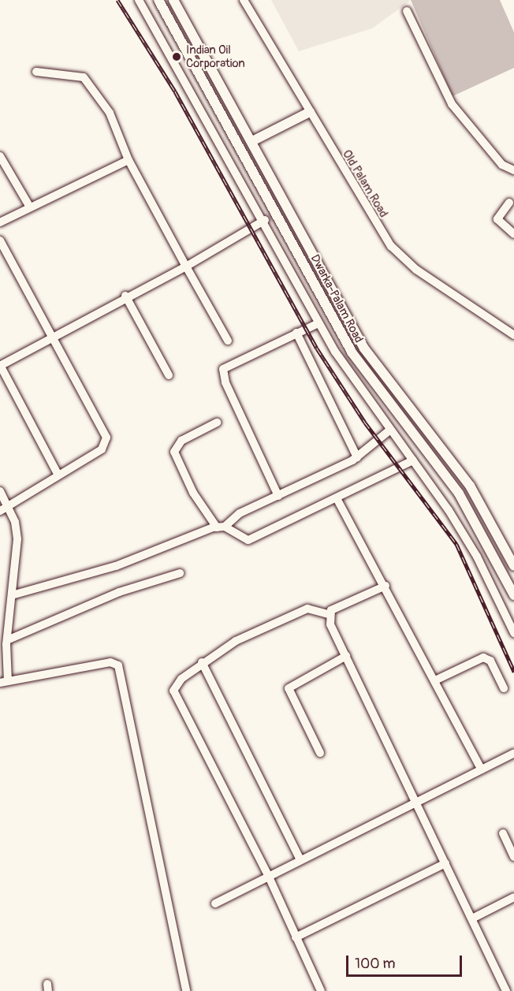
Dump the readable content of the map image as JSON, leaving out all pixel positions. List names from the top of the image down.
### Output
{
  "streets": {
    "main road": ["Dwarka-Palam Road"],
    "street": ["Old Palam Road"]
  },
  "places": ["Indian Oil Corporation"],
  "scale_bar": "100 m"
}
